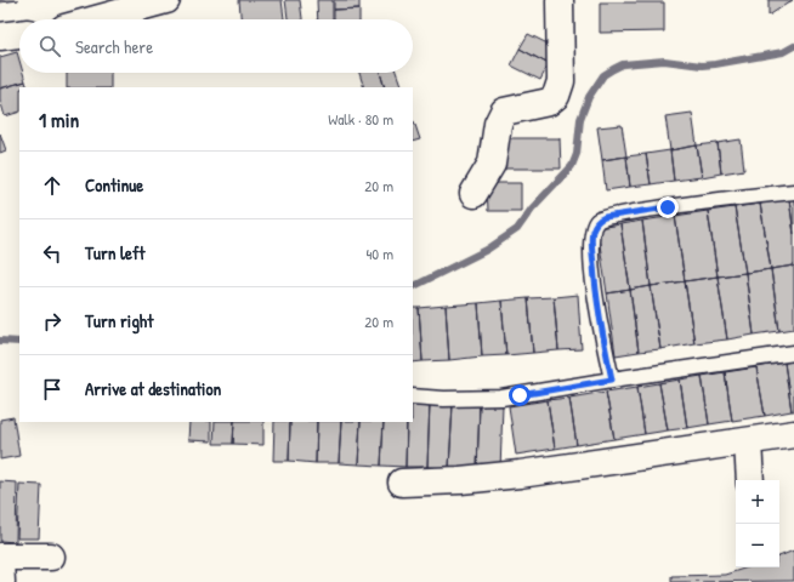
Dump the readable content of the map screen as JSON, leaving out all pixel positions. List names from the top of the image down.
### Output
{
  "page": {
    "search": "Search here",
    "heading": ["1 min", "Walk · 80 m"],
    "list": [
      ["Continue", "20 m"],
      ["Turn left", "40 m"],
      ["Turn right", "20 m"],
      "Arrive at destination"
    ],
    "map_buttons": ["+", "−"]
  }
}
